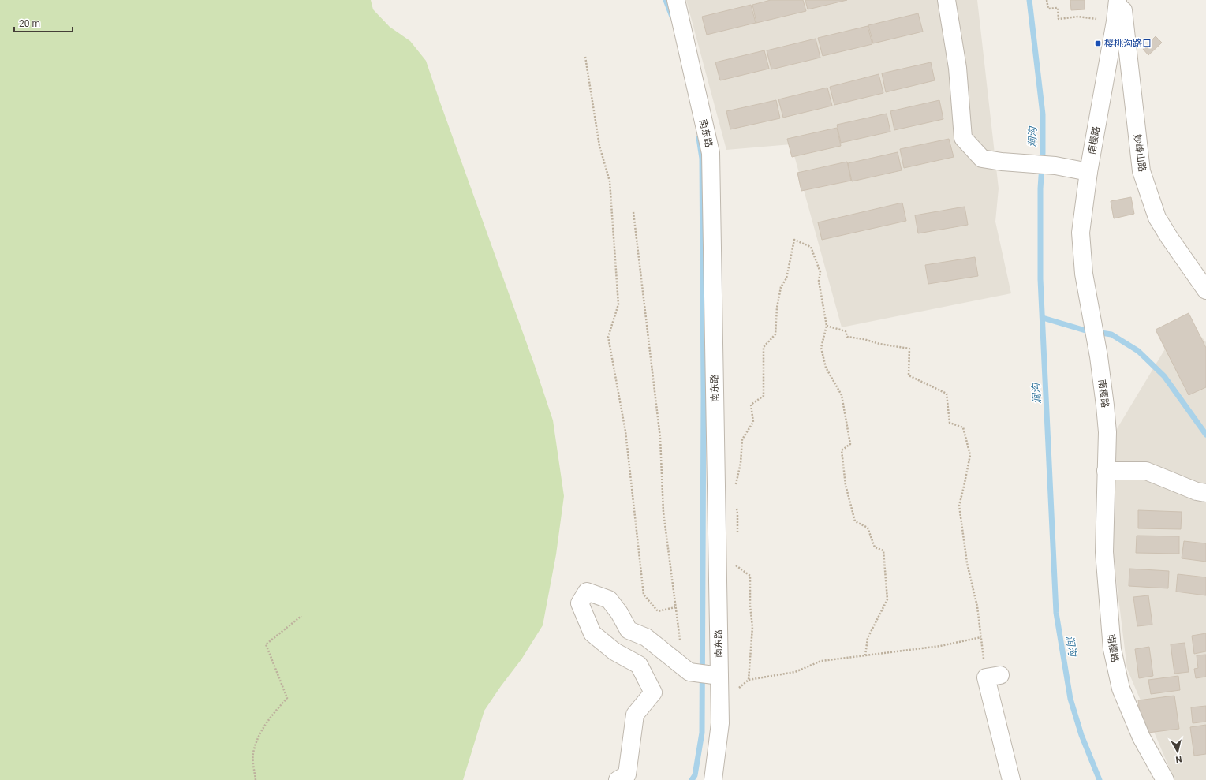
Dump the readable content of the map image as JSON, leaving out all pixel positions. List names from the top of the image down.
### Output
{
  "streets": {
    "street": ["南东路", "南樱路", "妙峰山路"]
  },
  "water": ["涧沟"],
  "places": {
    "transit": ["樱桃沟路口"]
  },
  "scale_bar": "20 m",
  "north": "bottom"
}
